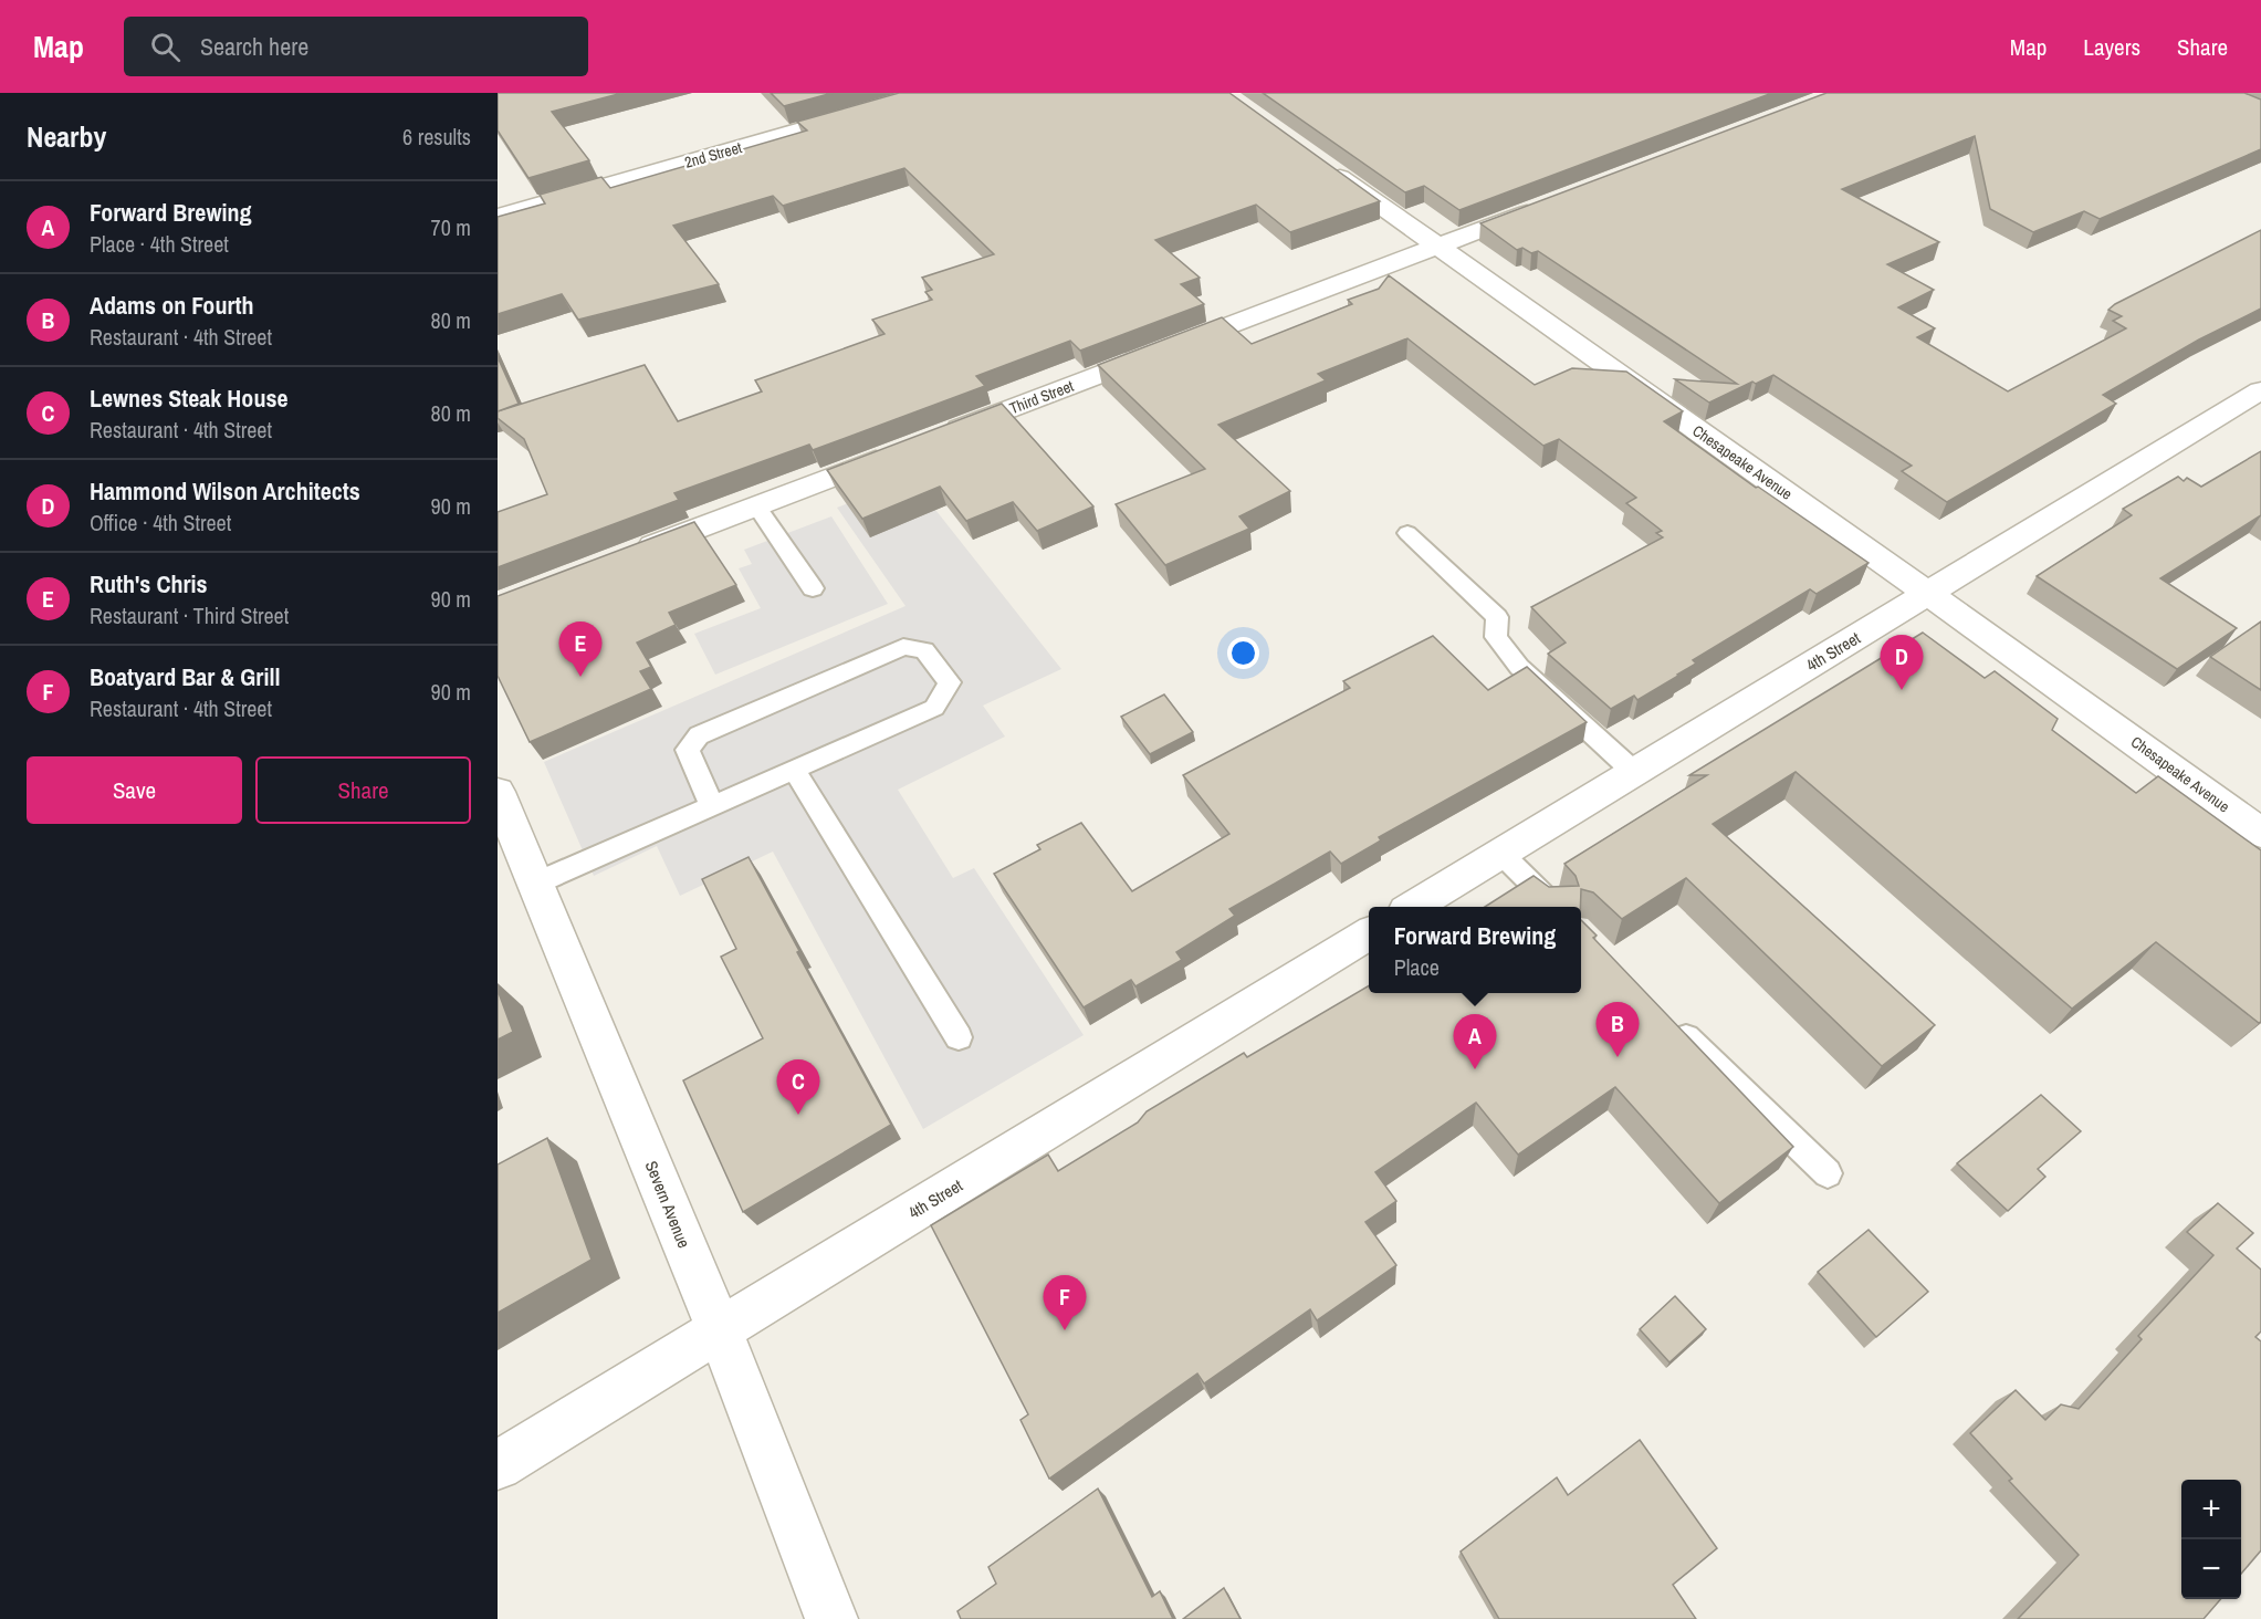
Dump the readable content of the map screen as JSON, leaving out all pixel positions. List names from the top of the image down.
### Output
{
  "streets": {
    "street": [
      "2nd Street",
      "Third Street",
      "Chesapeake Avenue",
      "4th Street",
      "Severn Avenue"
    ]
  },
  "crossings": [
    ["Third Street", "Chesapeake Avenue"],
    ["Chesapeake Avenue", "4th Street"],
    ["4th Street", "Severn Avenue"]
  ],
  "page": {
    "header": "Map",
    "search": "Search here",
    "nav": ["Map", "Layers", "Share"],
    "heading": ["Nearby", "6 results"],
    "list": [
      {
        "mark": "A",
        "name": "Forward Brewing",
        "note": "Place · 4th Street",
        "value": "70 m"
      },
      {
        "mark": "B",
        "name": "Adams on Fourth",
        "note": "Restaurant · 4th Street",
        "value": "80 m"
      },
      {
        "mark": "C",
        "name": "Lewnes Steak House",
        "note": "Restaurant · 4th Street",
        "value": "80 m"
      },
      {
        "mark": "D",
        "name": "Hammond Wilson Architects",
        "note": "Office · 4th Street",
        "value": "90 m"
      },
      {
        "mark": "E",
        "name": "Ruth's Chris",
        "note": "Restaurant · Third Street",
        "value": "90 m"
      },
      {
        "mark": "F",
        "name": "Boatyard Bar & Grill",
        "note": "Restaurant · 4th Street",
        "value": "90 m"
      }
    ],
    "pins": [
      "E",
      "D",
      "B",
      "A",
      "C",
      "F"
    ],
    "buttons": ["Save", "Share"],
    "popup": ["Forward Brewing", "Place"],
    "map_buttons": ["+", "−"]
  }
}
